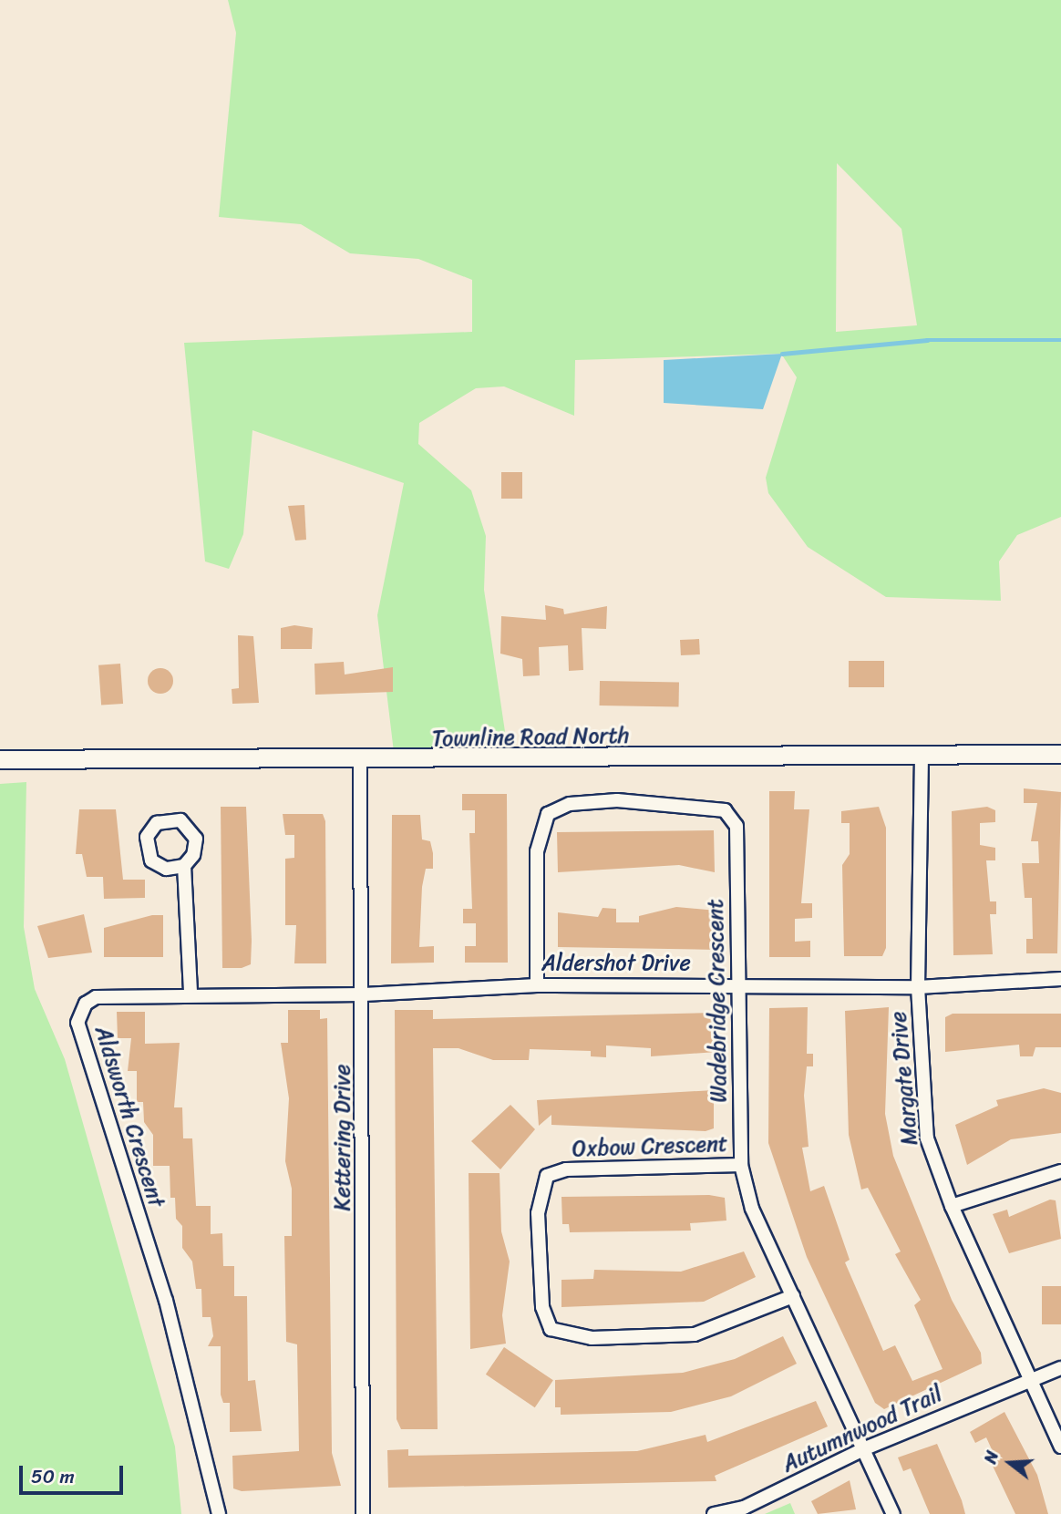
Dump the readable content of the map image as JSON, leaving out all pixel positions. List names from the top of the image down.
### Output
{
  "streets": {
    "main road": ["Townline Road North"],
    "street": [
      "Aldershot Drive",
      "Wadebridge Crescent",
      "Margate Drive",
      "Aldsworth Crescent",
      "Kettering Drive",
      "Oxbow Crescent",
      "Autumnwood Trail"
    ]
  },
  "crossings": [
    ["Townline Road North", "Margate Drive"],
    ["Townline Road North", "Kettering Drive"],
    ["Aldershot Drive", "Wadebridge Crescent"],
    ["Aldershot Drive", "Margate Drive"],
    ["Aldershot Drive", "Aldsworth Crescent"],
    ["Aldershot Drive", "Kettering Drive"],
    ["Wadebridge Crescent", "Oxbow Crescent"],
    ["Wadebridge Crescent", "Autumnwood Trail"],
    ["Margate Drive", "Autumnwood Trail"],
    ["Aldsworth Crescent", "Kettering Drive"]
  ],
  "scale_bar": "50 m",
  "north": "left"
}
